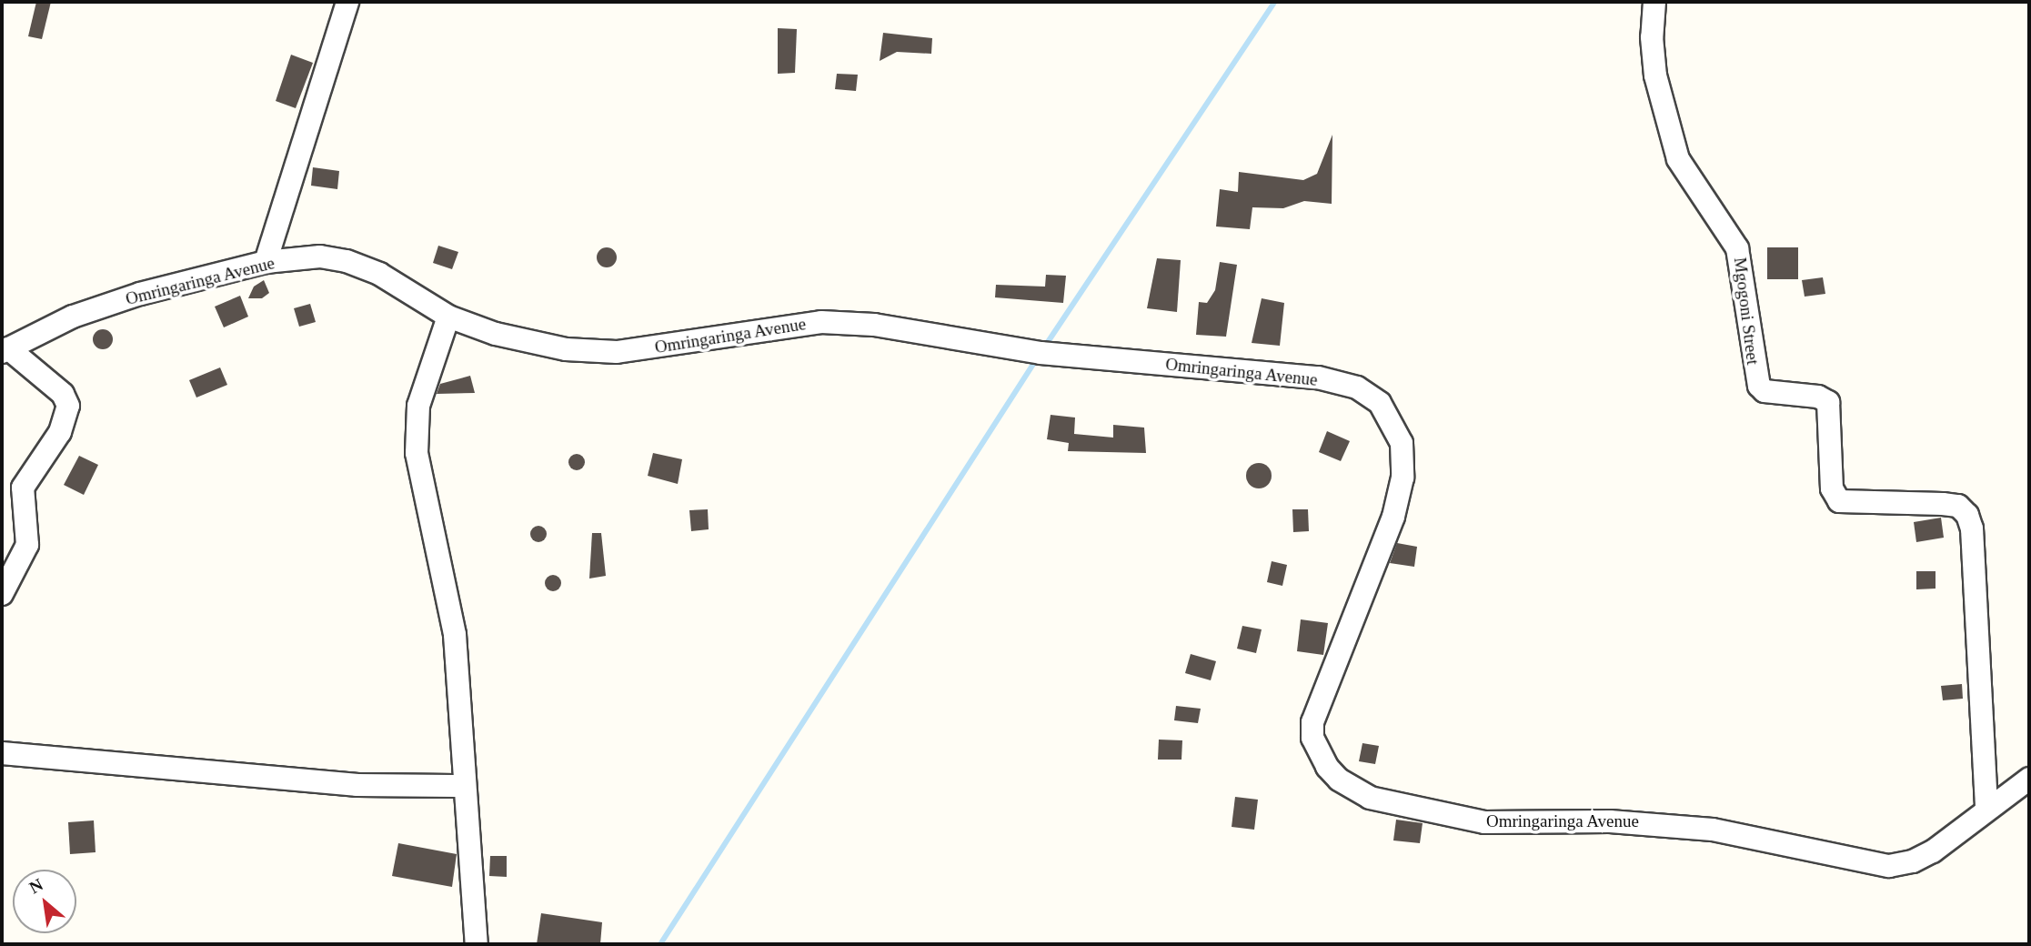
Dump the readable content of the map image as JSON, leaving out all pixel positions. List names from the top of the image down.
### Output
{
  "streets": {
    "street": ["Omringaringa Avenue", "Mgogoni Street"]
  },
  "crossings": [
    ["Omringaringa Avenue", "Mgogoni Street"]
  ],
  "north": "top left"
}
